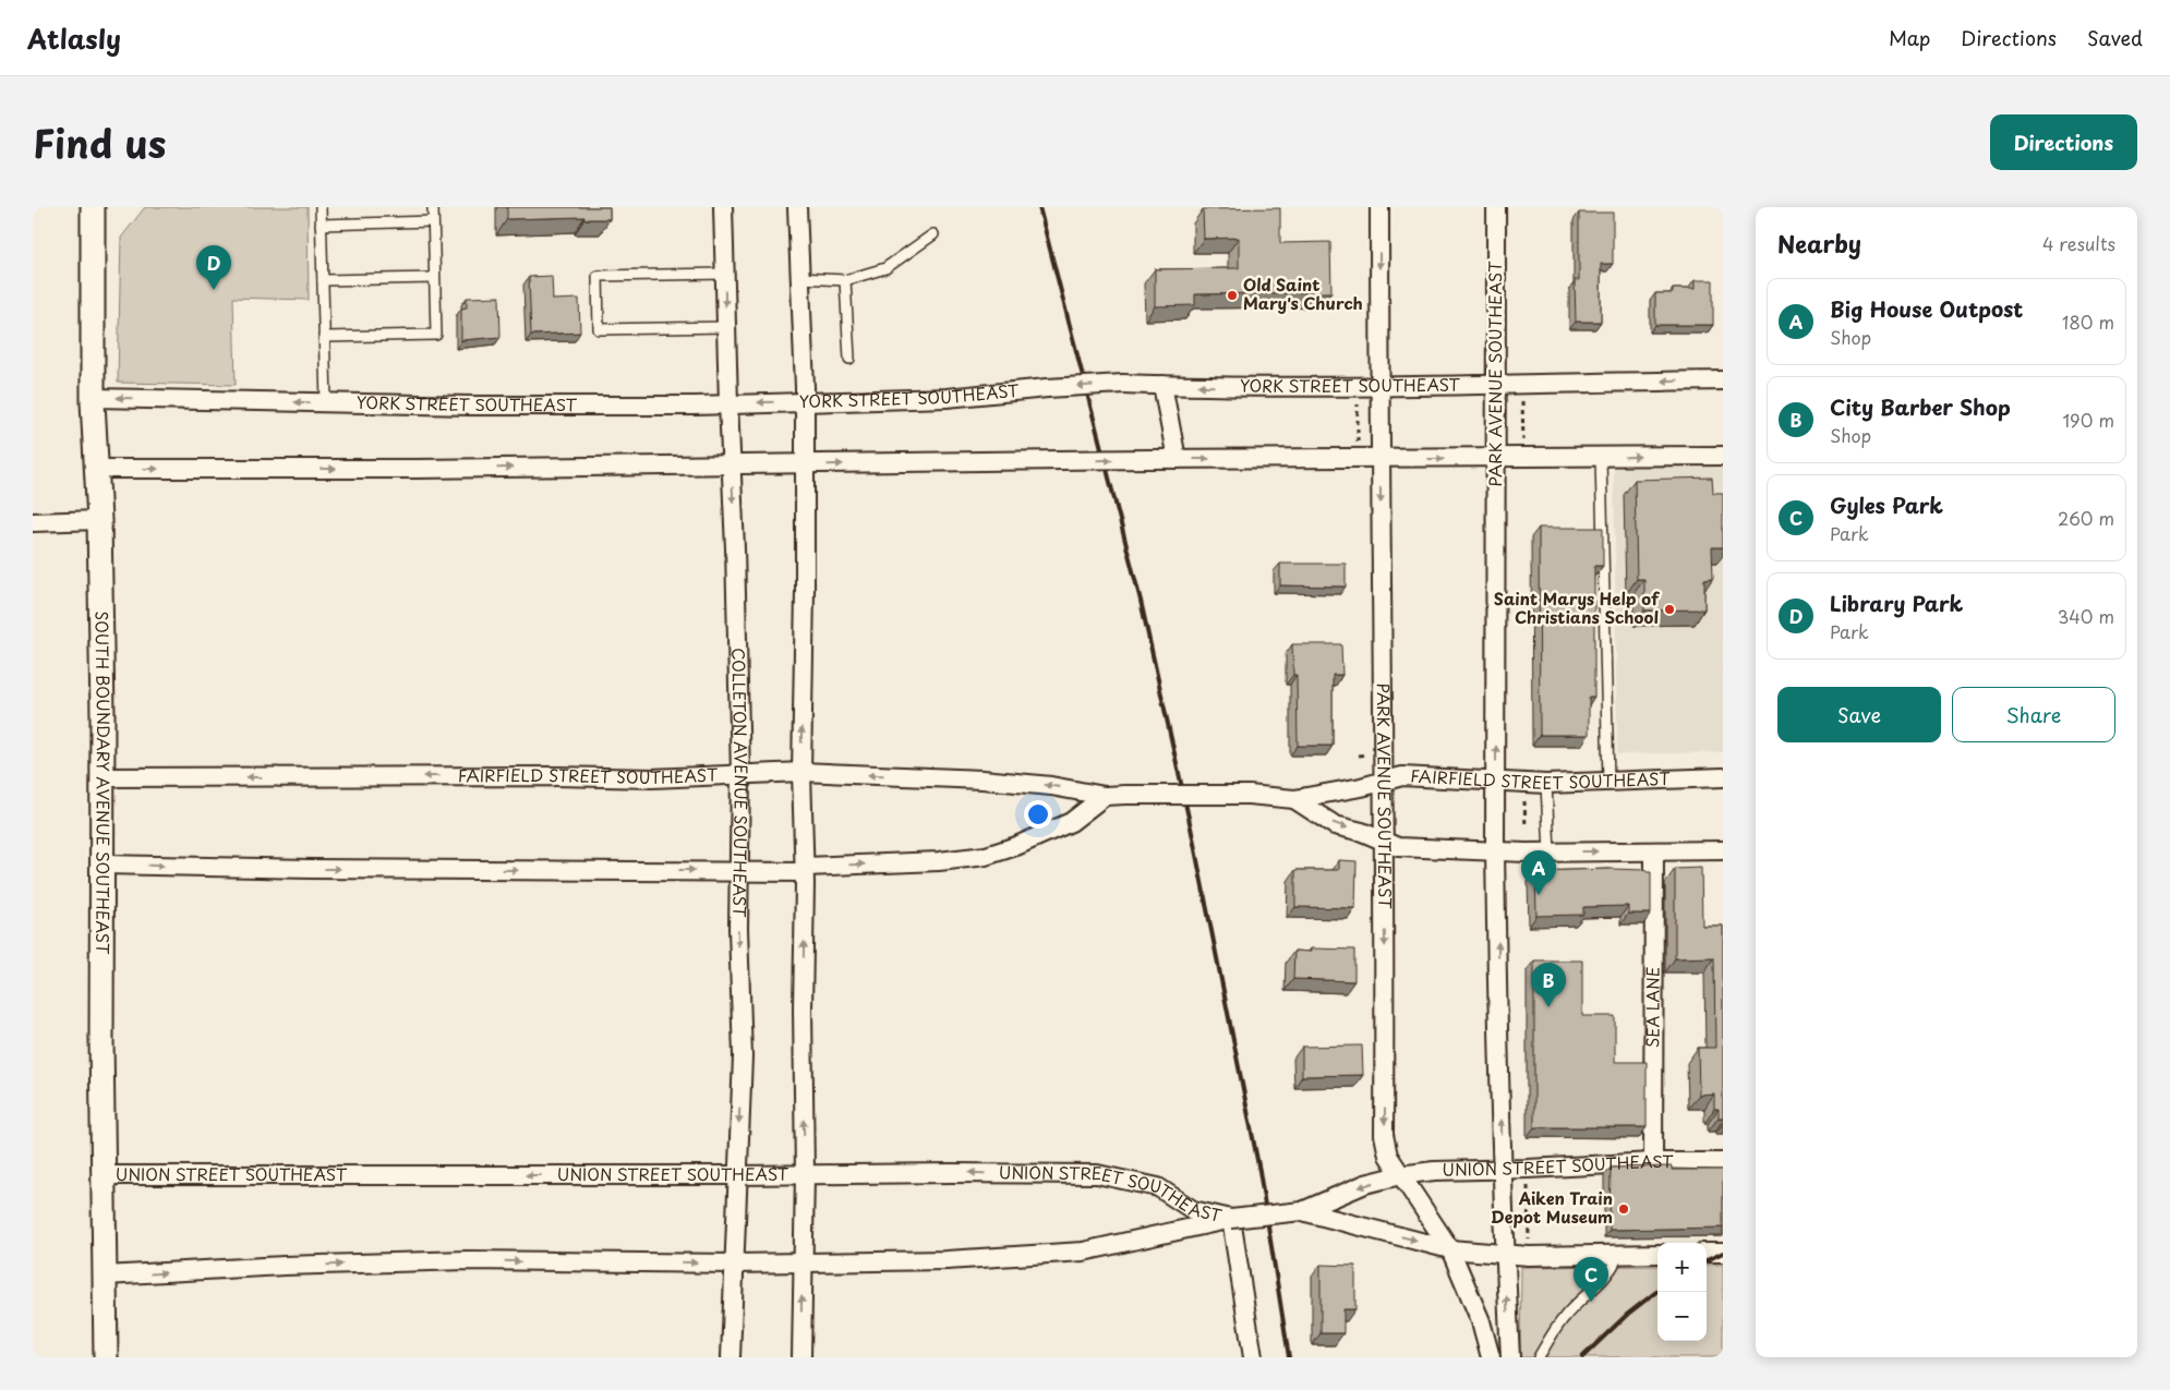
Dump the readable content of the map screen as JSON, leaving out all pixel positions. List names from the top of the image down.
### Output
{
  "streets": {
    "street": [
      "PARK AVENUE SOUTHEAST",
      "YORK STREET SOUTHEAST",
      "FAIRFIELD STREET SOUTHEAST",
      "SOUTH BOUNDARY AVENUE SOUTHEAST",
      "COLLETON AVENUE SOUTHEAST",
      "SEA LANE",
      "UNION STREET SOUTHEAST"
    ]
  },
  "crossings": [
    ["PARK AVENUE SOUTHEAST", "YORK STREET SOUTHEAST"],
    ["PARK AVENUE SOUTHEAST", "FAIRFIELD STREET SOUTHEAST"],
    ["PARK AVENUE SOUTHEAST", "UNION STREET SOUTHEAST"],
    ["YORK STREET SOUTHEAST", "SOUTH BOUNDARY AVENUE SOUTHEAST"],
    ["YORK STREET SOUTHEAST", "COLLETON AVENUE SOUTHEAST"],
    ["FAIRFIELD STREET SOUTHEAST", "SOUTH BOUNDARY AVENUE SOUTHEAST"],
    ["FAIRFIELD STREET SOUTHEAST", "COLLETON AVENUE SOUTHEAST"],
    ["FAIRFIELD STREET SOUTHEAST", "SEA LANE"],
    ["SOUTH BOUNDARY AVENUE SOUTHEAST", "UNION STREET SOUTHEAST"],
    ["COLLETON AVENUE SOUTHEAST", "UNION STREET SOUTHEAST"],
    ["SEA LANE", "UNION STREET SOUTHEAST"]
  ],
  "places": ["Old Saint Mary's Church", "Saint Marys Help of Christians School", "Aiken Train Depot Museum"],
  "page": {
    "header": "Atlasly",
    "nav": ["Map", "Directions", "Saved"],
    "title": "Find us",
    "buttons": [
      "Directions",
      ["Save", "Share"]
    ],
    "heading": ["Nearby", "4 results"],
    "pins": [
      "D",
      "A",
      "B",
      "C"
    ],
    "list": [
      {
        "mark": "A",
        "name": "Big House Outpost",
        "note": "Shop",
        "value": "180 m"
      },
      {
        "mark": "B",
        "name": "City Barber Shop",
        "note": "Shop",
        "value": "190 m"
      },
      {
        "mark": "C",
        "name": "Gyles Park",
        "note": "Park",
        "value": "260 m"
      },
      {
        "mark": "D",
        "name": "Library Park",
        "note": "Park",
        "value": "340 m"
      }
    ],
    "map_buttons": ["+", "−"]
  }
}
